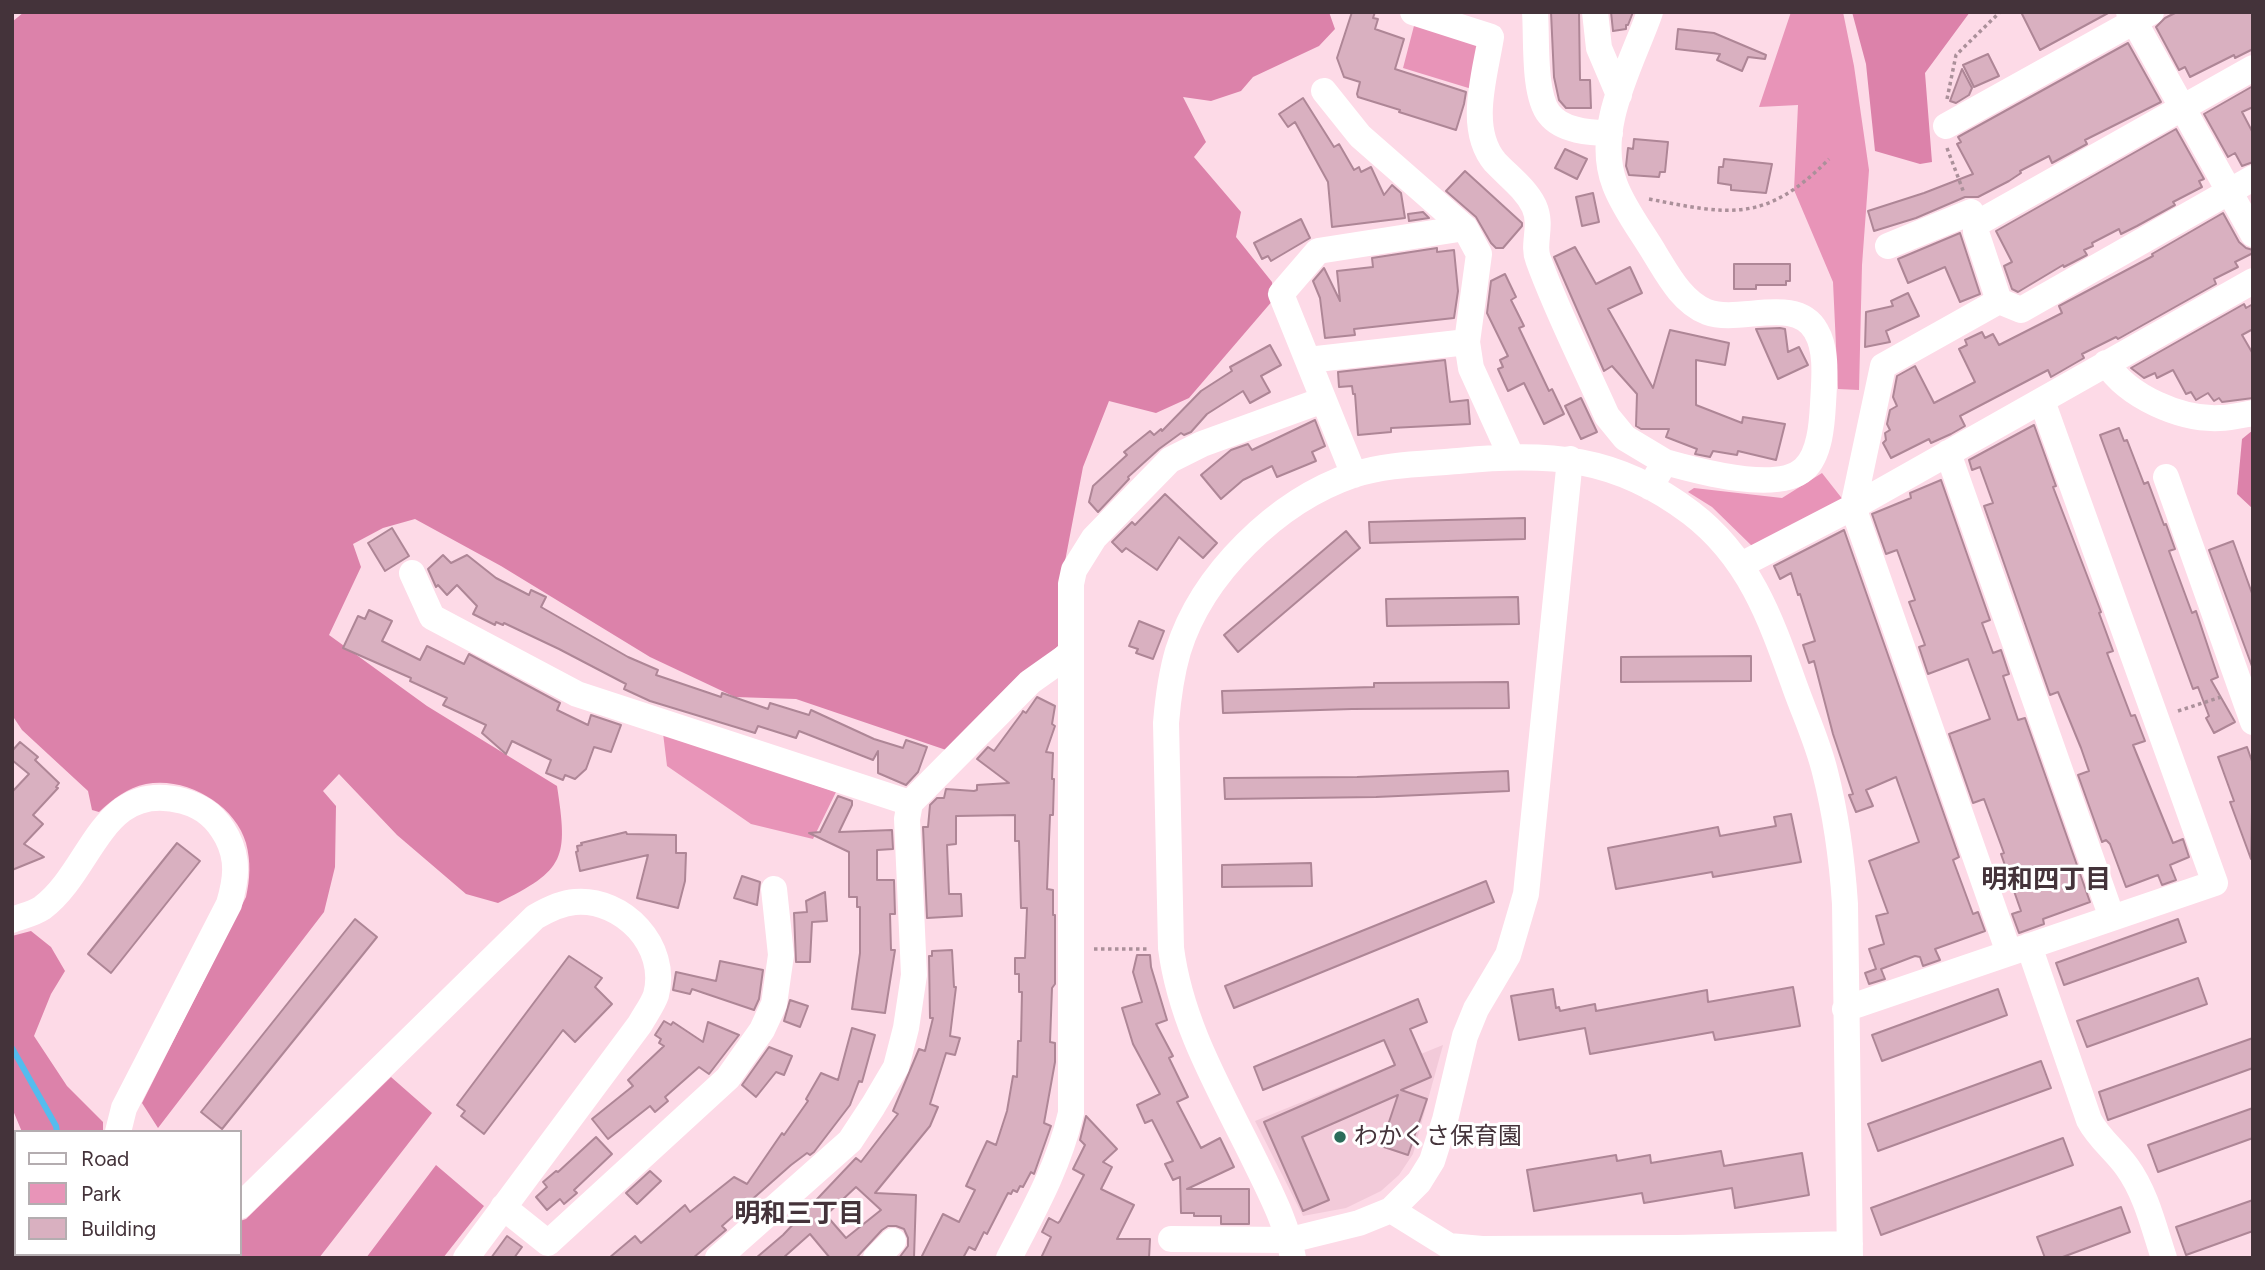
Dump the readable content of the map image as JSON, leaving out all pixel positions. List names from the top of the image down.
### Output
{
  "districts": ["明和四丁目", "明和三丁目"],
  "places": ["わかくさ保育園"],
  "legend": ["Road", "Park", "Building"]
}
